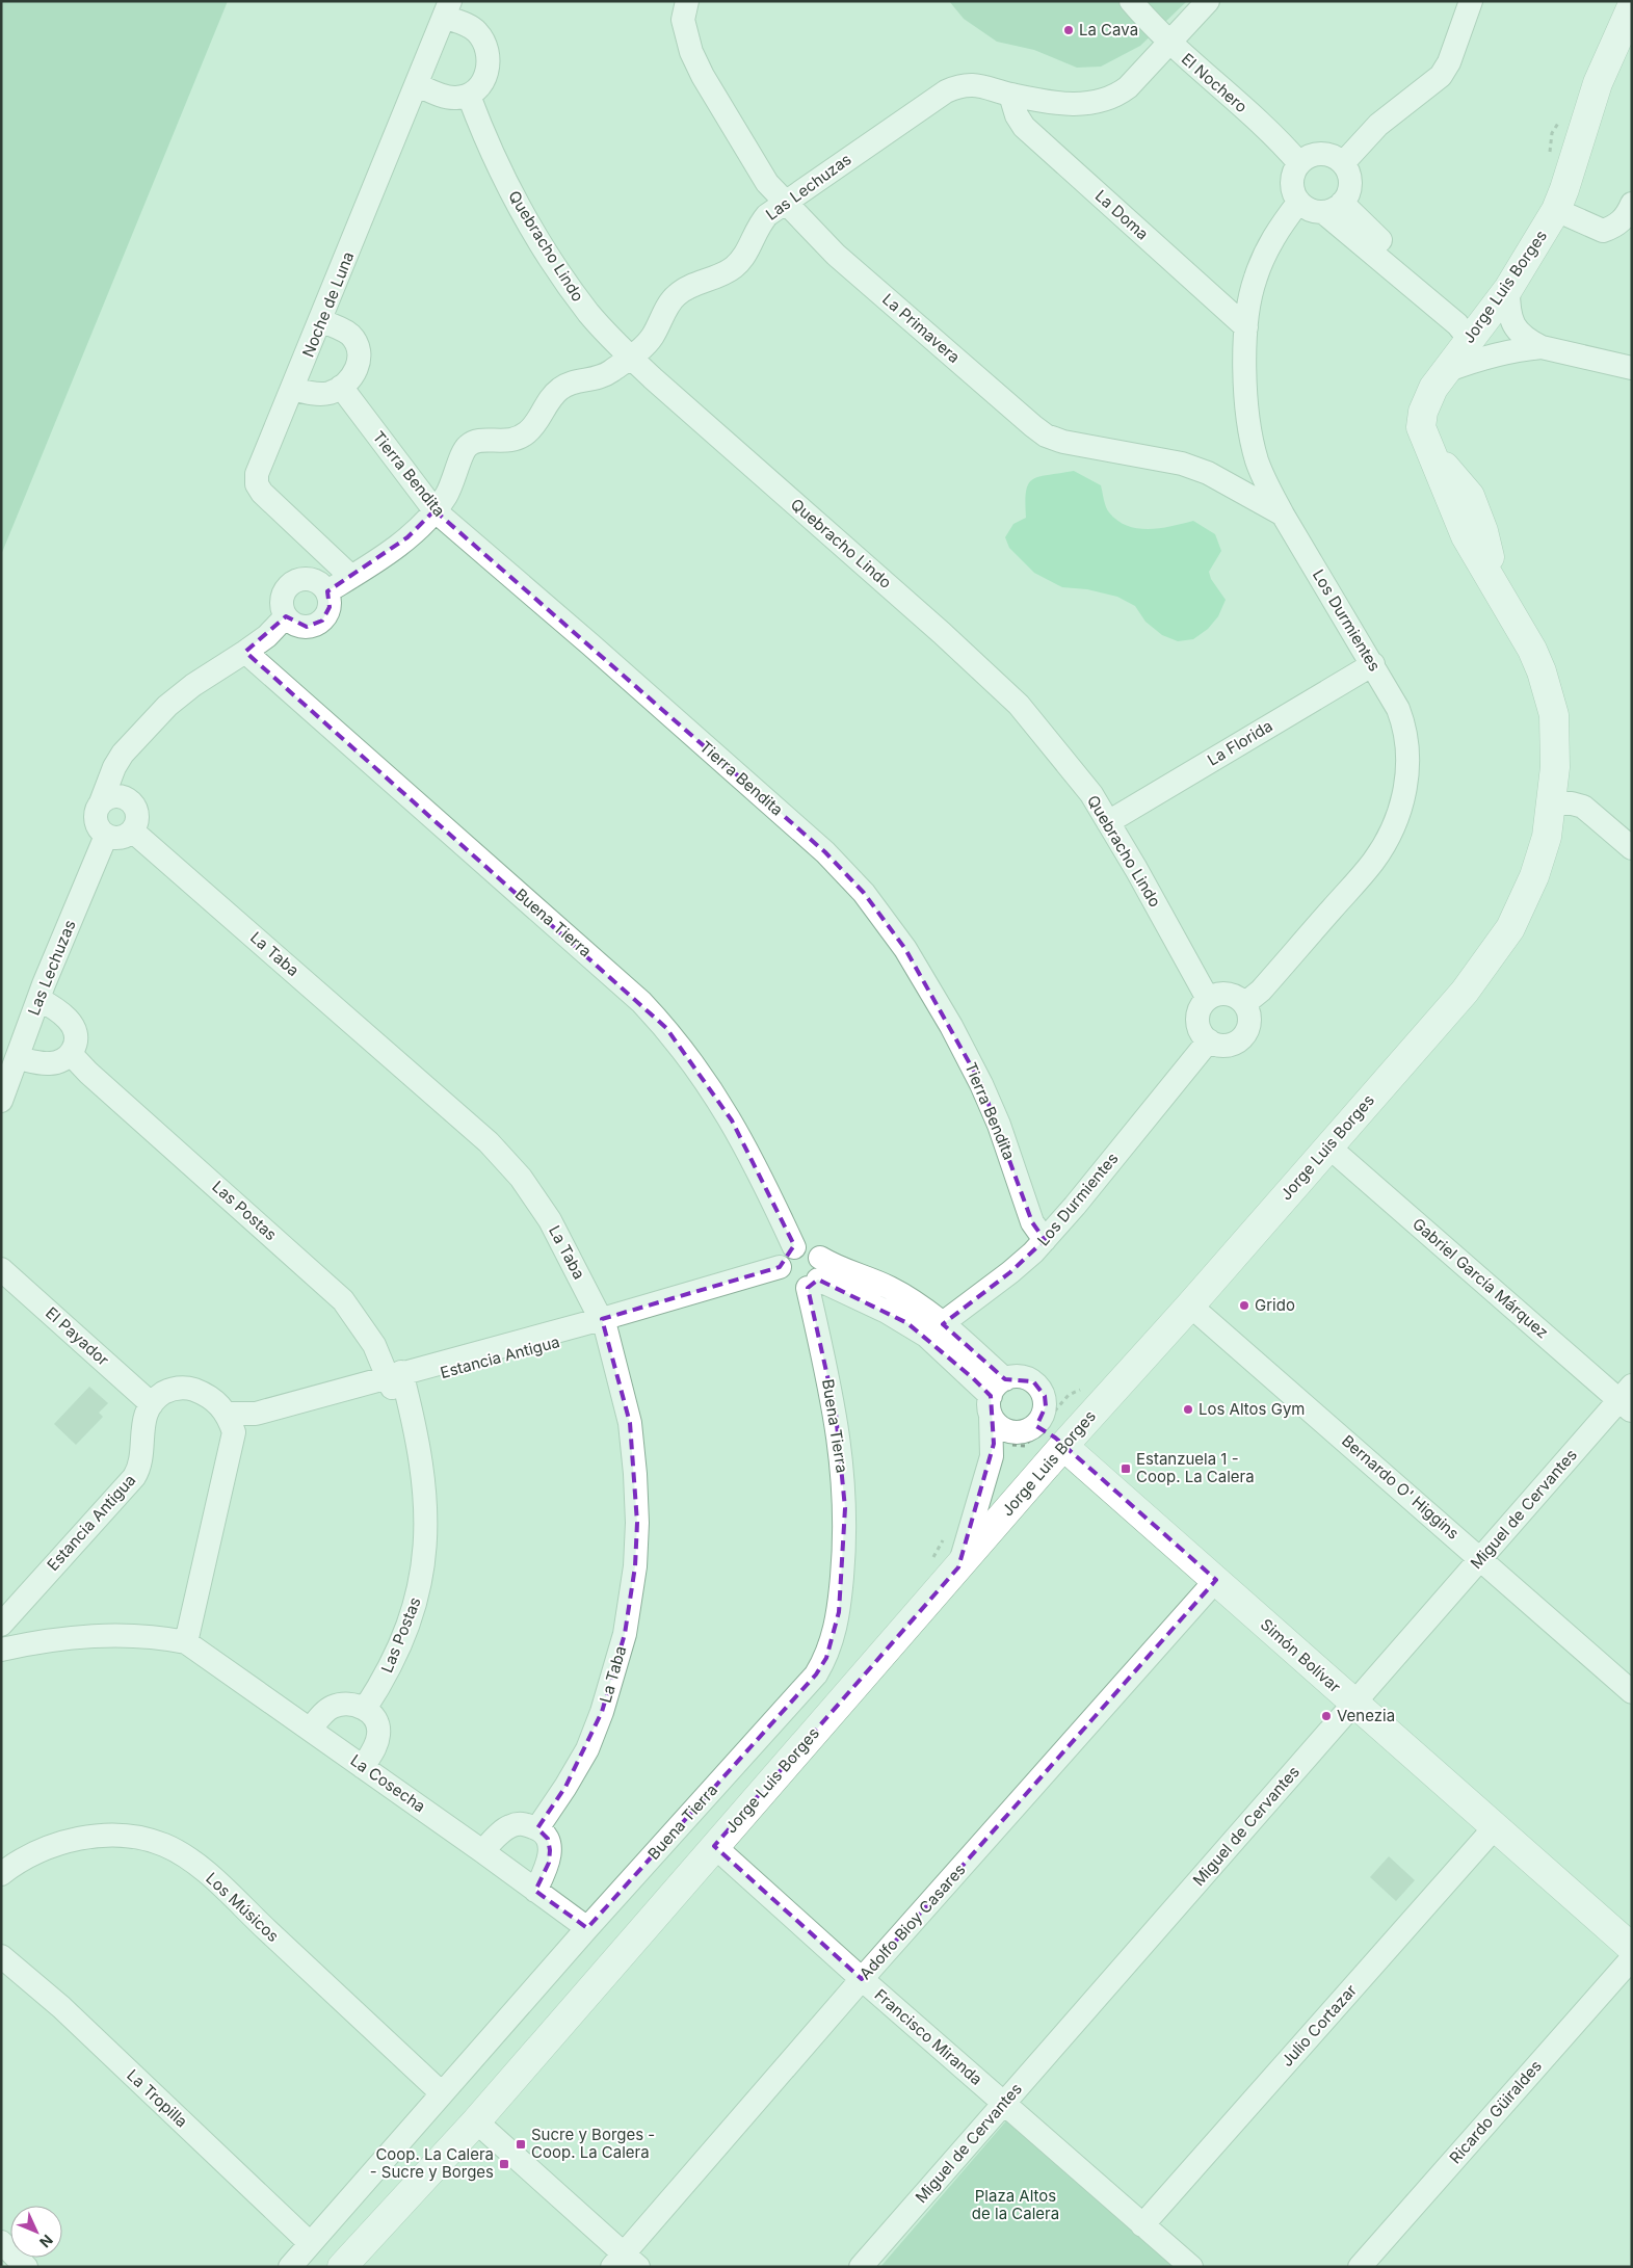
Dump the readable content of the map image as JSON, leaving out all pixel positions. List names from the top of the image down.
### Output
{
  "streets": {
    "street": [
      "El Nochero",
      "Las Lechuzas",
      "La Doma",
      "Quebracho Lindo",
      "Jorge Luis Borges",
      "Noche de Luna",
      "La Primavera",
      "Tierra Bendita",
      "Los Durmientes",
      "La Florida",
      "Buena Tierra",
      "La Taba",
      "Las Postas",
      "Gabriel García Márquez",
      "El Payador",
      "Estancia Antigua",
      "Bernardo O' Higgins",
      "Miguel de Cervantes",
      "Simón Bolívar",
      "La Cosecha",
      "Los Músicos",
      "Adolfo Bioy Casares",
      "Julio Cortazar",
      "Francisco Miranda",
      "La Tropilla",
      "Ricardo Güiraldes"
    ]
  },
  "crossings": [
    ["El Nochero", "Las Lechuzas"],
    ["El Nochero", "Los Durmientes"],
    ["Las Lechuzas", "La Doma"],
    ["Las Lechuzas", "Quebracho Lindo"],
    ["Las Lechuzas", "Noche de Luna"],
    ["Las Lechuzas", "La Primavera"],
    ["Las Lechuzas", "Tierra Bendita"],
    ["Las Lechuzas", "La Taba"],
    ["La Doma", "Los Durmientes"],
    ["Quebracho Lindo", "Los Durmientes"],
    ["Quebracho Lindo", "La Florida"],
    ["Jorge Luis Borges", "Gabriel García Márquez"],
    ["Jorge Luis Borges", "Bernardo O' Higgins"],
    ["Jorge Luis Borges", "Simón Bolívar"],
    ["Jorge Luis Borges", "Francisco Miranda"],
    ["La Primavera", "Los Durmientes"],
    ["Tierra Bendita", "Los Durmientes"],
    ["Los Durmientes", "La Florida"],
    ["Buena Tierra", "Estancia Antigua"],
    ["Buena Tierra", "La Cosecha"],
    ["Buena Tierra", "Los Músicos"],
    ["Buena Tierra", "La Tropilla"],
    ["La Taba", "Estancia Antigua"],
    ["Las Postas", "Estancia Antigua"],
    ["Gabriel García Márquez", "Miguel de Cervantes"],
    ["El Payador", "Estancia Antigua"],
    ["Bernardo O' Higgins", "Miguel de Cervantes"],
    ["Miguel de Cervantes", "Simón Bolívar"],
    ["Miguel de Cervantes", "Francisco Miranda"],
    ["Simón Bolívar", "Adolfo Bioy Casares"],
    ["Simón Bolívar", "Julio Cortazar"],
    ["Adolfo Bioy Casares", "Francisco Miranda"],
    ["Julio Cortazar", "Francisco Miranda"]
  ],
  "parks": ["Plaza Altos de la Calera"],
  "places": {
    "other": [
      "La Cava",
      "Grido",
      "Los Altos Gym",
      "Venezia"
    ],
    "transit": ["Estanzuela 1 - Coop. La Calera", "Sucre y Borges - Coop. La Calera", "Coop. La Calera - Sucre y Borges"]
  },
  "north": "bottom right"
}
